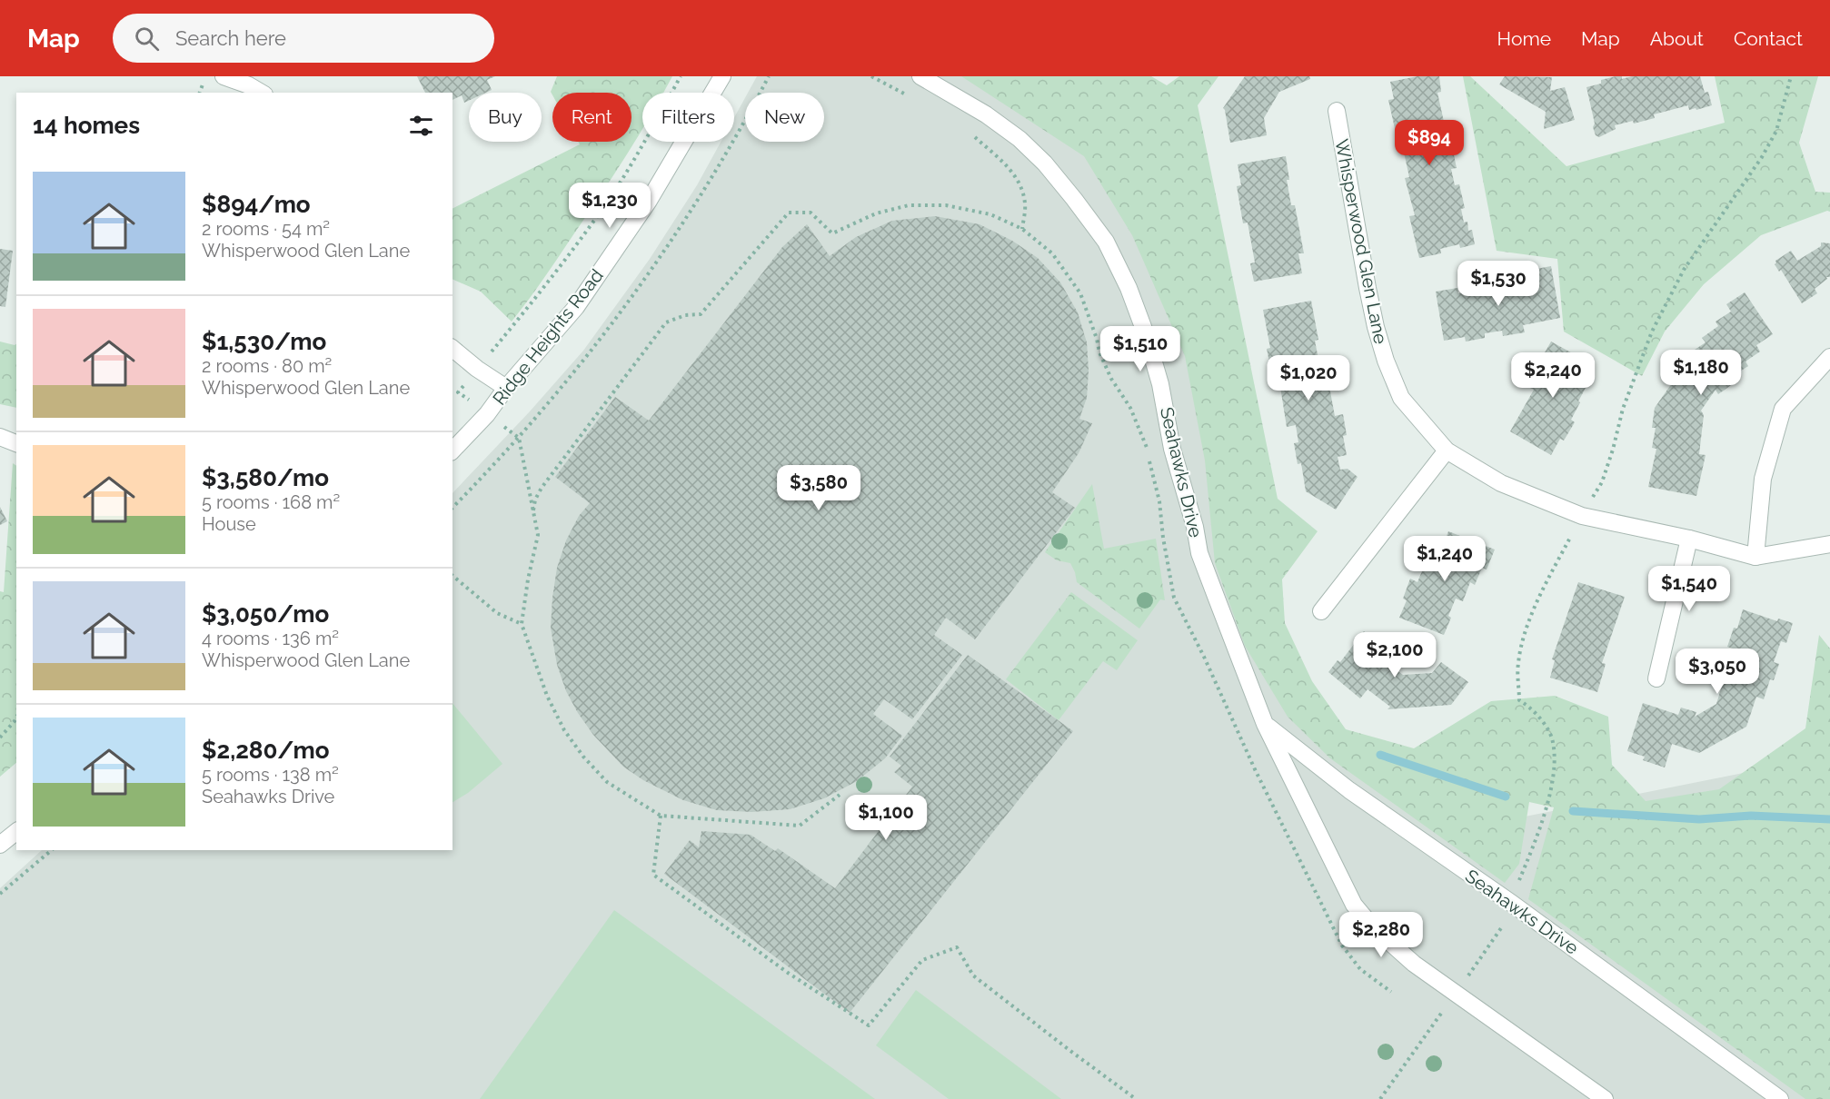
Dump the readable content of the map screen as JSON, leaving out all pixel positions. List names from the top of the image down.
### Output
{
  "streets": {
    "street": ["Whisperwood Glen Lane", "Ridge Heights Road", "Seahawks Drive"]
  },
  "page": {
    "header": "Map",
    "search": "Search here",
    "nav": [
      "Home",
      "Map",
      "About",
      "Contact"
    ],
    "chip": [
      "Buy",
      "Rent",
      "Filters",
      "New"
    ],
    "heading": "14 homes",
    "price": [
      "$894",
      "$1,230",
      "$1,530",
      "$1,510",
      "$1,180",
      "$2,240",
      "$1,020",
      "$3,580",
      "$1,240",
      "$1,540",
      "$2,100",
      "$3,050",
      "$1,100",
      "$2,280"
    ],
    "list": [
      {
        "name": "$894/mo",
        "note": "2 rooms · 54 m² · Whisperwood Glen Lane"
      },
      {
        "name": "$1,530/mo",
        "note": "2 rooms · 80 m² · Whisperwood Glen Lane"
      },
      {
        "name": "$3,580/mo",
        "note": "5 rooms · 168 m² · House"
      },
      {
        "name": "$3,050/mo",
        "note": "4 rooms · 136 m² · Whisperwood Glen Lane"
      },
      {
        "name": "$2,280/mo",
        "note": "5 rooms · 138 m² · Seahawks Drive"
      }
    ]
  }
}
